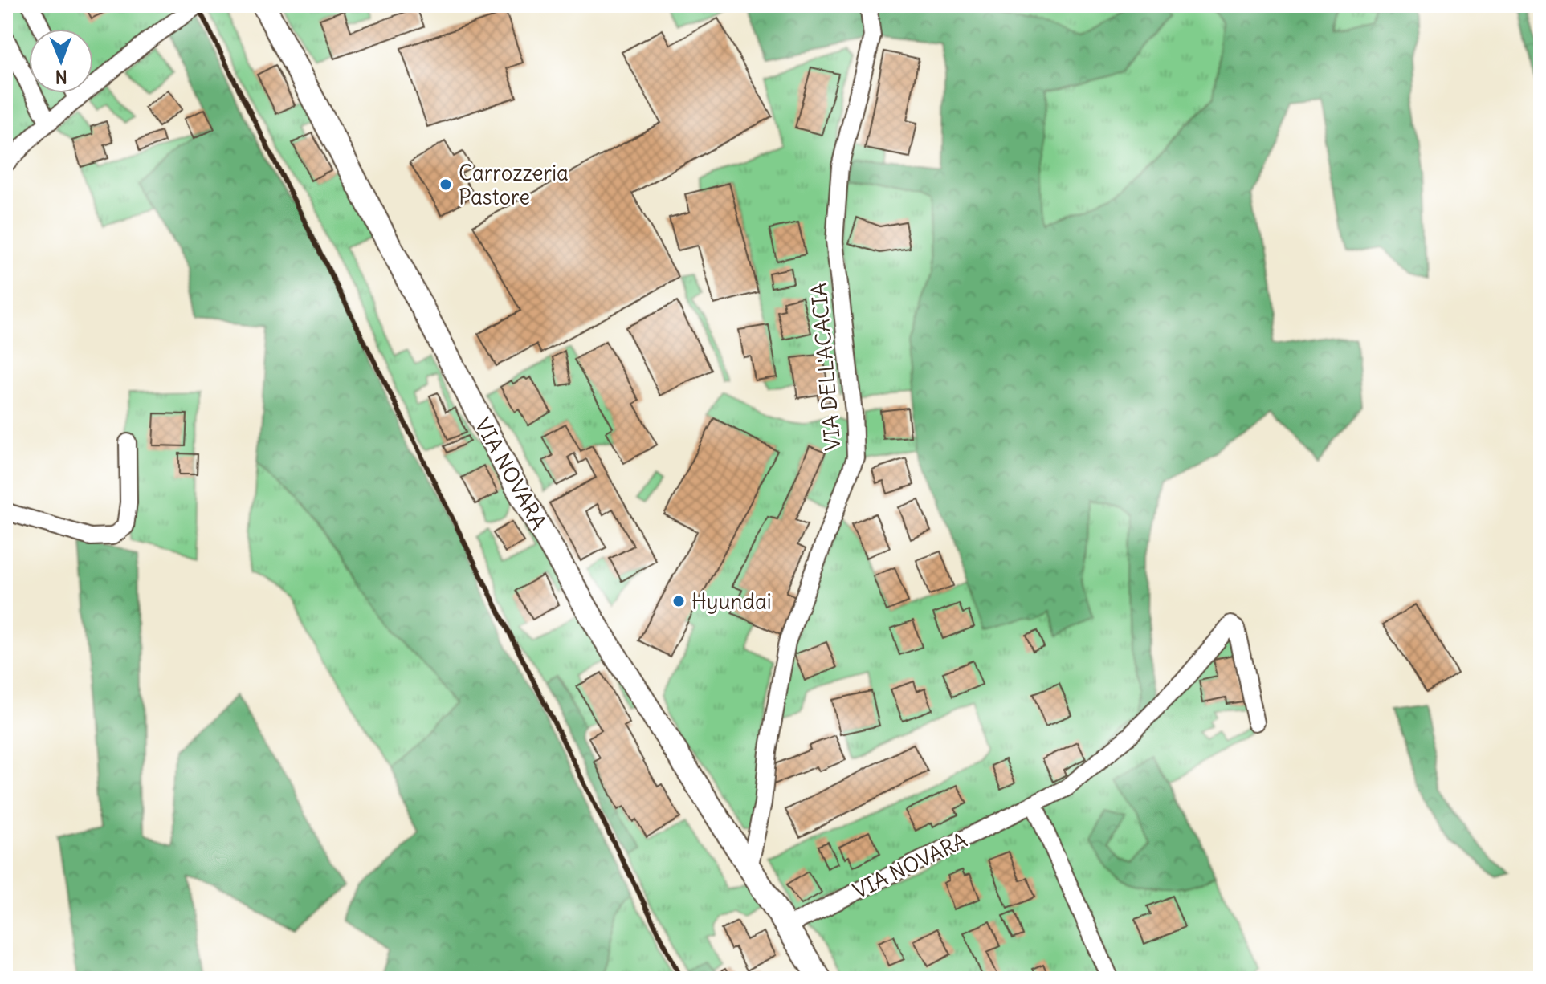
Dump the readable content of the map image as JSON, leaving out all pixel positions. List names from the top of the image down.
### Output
{
  "streets": {
    "main road": ["VIA NOVARA"],
    "street": ["VIA DELL'ACACIA"]
  },
  "crossings": [
    ["VIA DELL'ACACIA", "VIA NOVARA"]
  ],
  "places": ["Carrozzeria Pastore", "Hyundai"],
  "north": "bottom"
}
